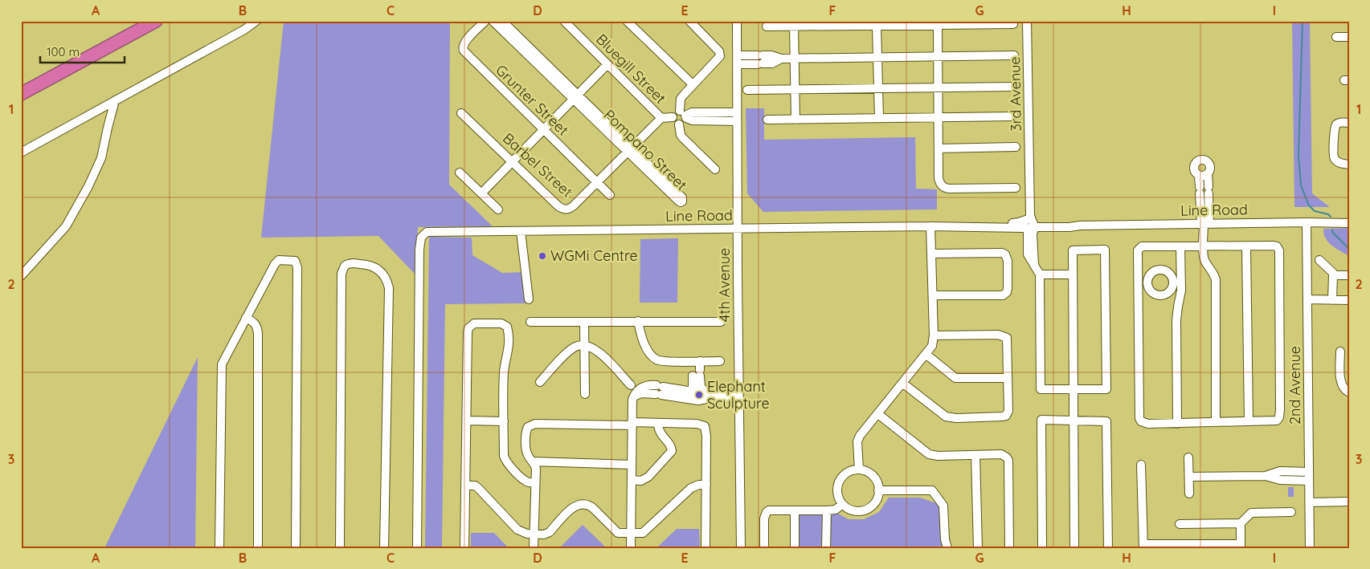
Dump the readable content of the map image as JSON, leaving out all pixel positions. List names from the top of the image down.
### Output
{
  "streets": {
    "street": [
      "Bluegill Street",
      "3rd Avenue",
      "Grunter Street",
      "Pompano Street",
      "Barbel Street",
      "Line Road",
      "4th Avenue",
      "2nd Avenue"
    ]
  },
  "crossings": [
    ["3rd Avenue", "Line Road"],
    ["Grunter Street", "Barbel Street"],
    ["Line Road", "4th Avenue"],
    ["Line Road", "2nd Avenue"]
  ],
  "places": ["WGMi Centre", "Elephant Sculpture"],
  "scale_bar": "100 m",
  "grid": {
    "columns": [
      "A",
      "B",
      "C",
      "D",
      "E",
      "F",
      "G",
      "H",
      "I"
    ],
    "rows": ["1", "2", "3"]
  }
}
